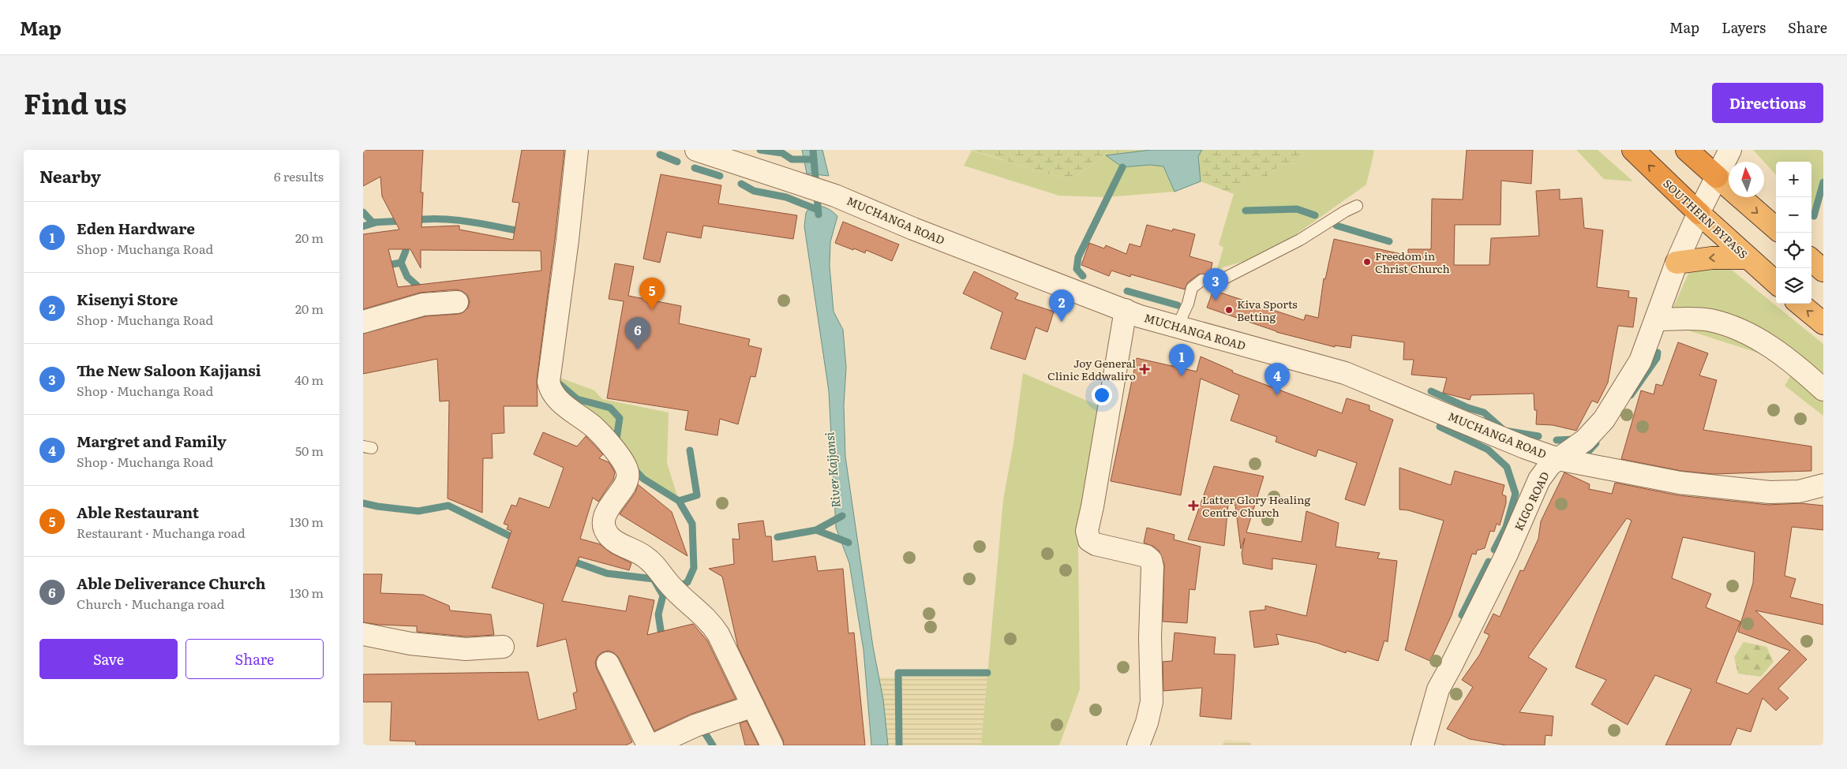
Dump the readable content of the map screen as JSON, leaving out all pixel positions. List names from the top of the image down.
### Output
{
  "streets": {
    "highway": ["SOUTHERN BYPASS"],
    "street": ["MUCHANGA ROAD", "KIGO ROAD"]
  },
  "crossings": [
    ["SOUTHERN BYPASS", "KIGO ROAD"],
    ["MUCHANGA ROAD", "KIGO ROAD"]
  ],
  "water": ["River Kajjansi"],
  "places": {
    "other": ["Freedom in Christ Church", "Kiva Sports Betting"],
    "health": ["Joy General Clinic Eddwaliro", "Latter Glory Healing Centre Church"]
  },
  "north": "top",
  "page": {
    "header": "Map",
    "nav": ["Map", "Layers", "Share"],
    "title": "Find us",
    "buttons": [
      "Directions",
      ["Save", "Share"]
    ],
    "heading": ["Nearby", "6 results"],
    "map_buttons": ["+", "−"],
    "list": [
      {
        "mark": "1",
        "name": "Eden Hardware",
        "note": "Shop · Muchanga Road",
        "value": "20 m"
      },
      {
        "mark": "2",
        "name": "Kisenyi Store",
        "note": "Shop · Muchanga Road",
        "value": "20 m"
      },
      {
        "mark": "3",
        "name": "The New Saloon Kajjansi",
        "note": "Shop · Muchanga Road",
        "value": "40 m"
      },
      {
        "mark": "4",
        "name": "Margret and Family",
        "note": "Shop · Muchanga Road",
        "value": "50 m"
      },
      {
        "mark": "5",
        "name": "Able Restaurant",
        "note": "Restaurant · Muchanga road",
        "value": "130 m"
      },
      {
        "mark": "6",
        "name": "Able Deliverance Church",
        "note": "Church · Muchanga road",
        "value": "130 m"
      }
    ],
    "pins": [
      "3",
      "5",
      "2",
      "6",
      "1",
      "4"
    ]
  }
}
